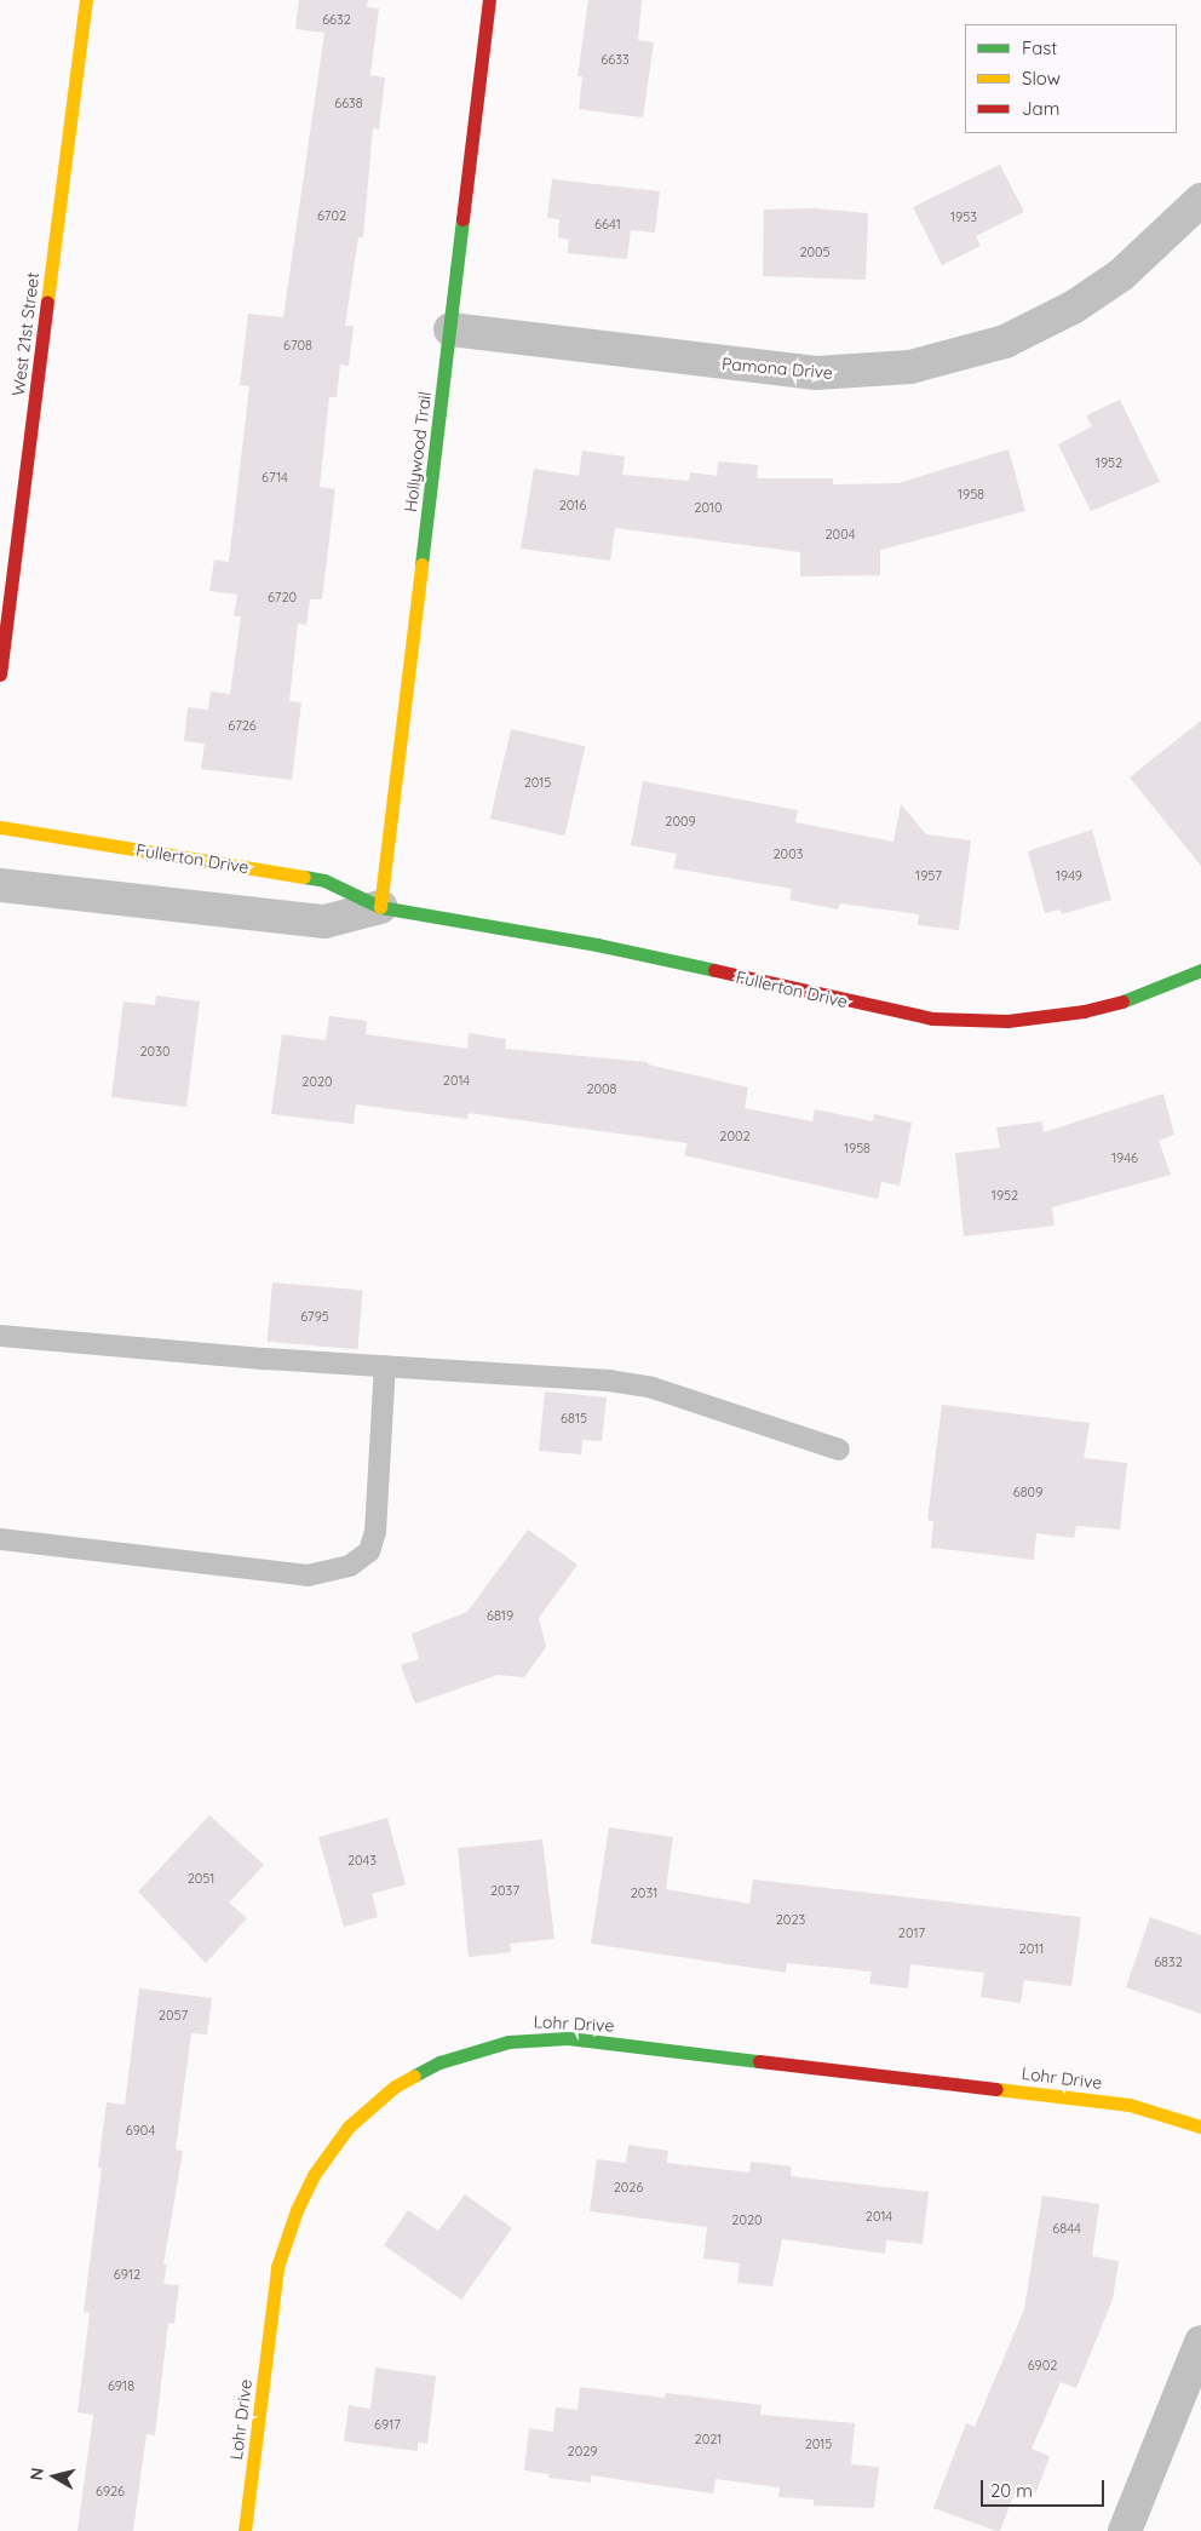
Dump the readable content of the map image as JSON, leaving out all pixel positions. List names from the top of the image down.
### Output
{
  "streets": {
    "street": [
      "West 21st Street",
      "Pamona Drive",
      "Hollywood Trail",
      "Fullerton Drive",
      "Lohr Drive"
    ]
  },
  "crossings": [
    ["Pamona Drive", "Hollywood Trail"],
    ["Hollywood Trail", "Fullerton Drive"]
  ],
  "house_numbers": [
    "6632",
    "6633",
    "6638",
    "6702",
    "1953",
    "6641",
    "2005",
    "6708",
    "1952",
    "6714",
    "1958",
    "2016",
    "2010",
    "2004",
    "6720",
    "6726",
    "2015",
    "2009",
    "2003",
    "1957",
    "1949",
    "2030",
    "2014",
    "2020",
    "2008",
    "2002",
    "1958",
    "1946",
    "1952",
    "6795",
    "6815",
    "6809",
    "6819",
    "2043",
    "2051",
    "2037",
    "2031",
    "2023",
    "2017",
    "2011",
    "6832",
    "2057",
    "6904",
    "2026",
    "2014",
    "2020",
    "6844",
    "6912",
    "6902",
    "6918",
    "6917",
    "2021",
    "2015",
    "2029",
    "6926"
  ],
  "legend": ["Fast", "Slow", "Jam"],
  "scale_bar": "20 m",
  "north": "left"
}
